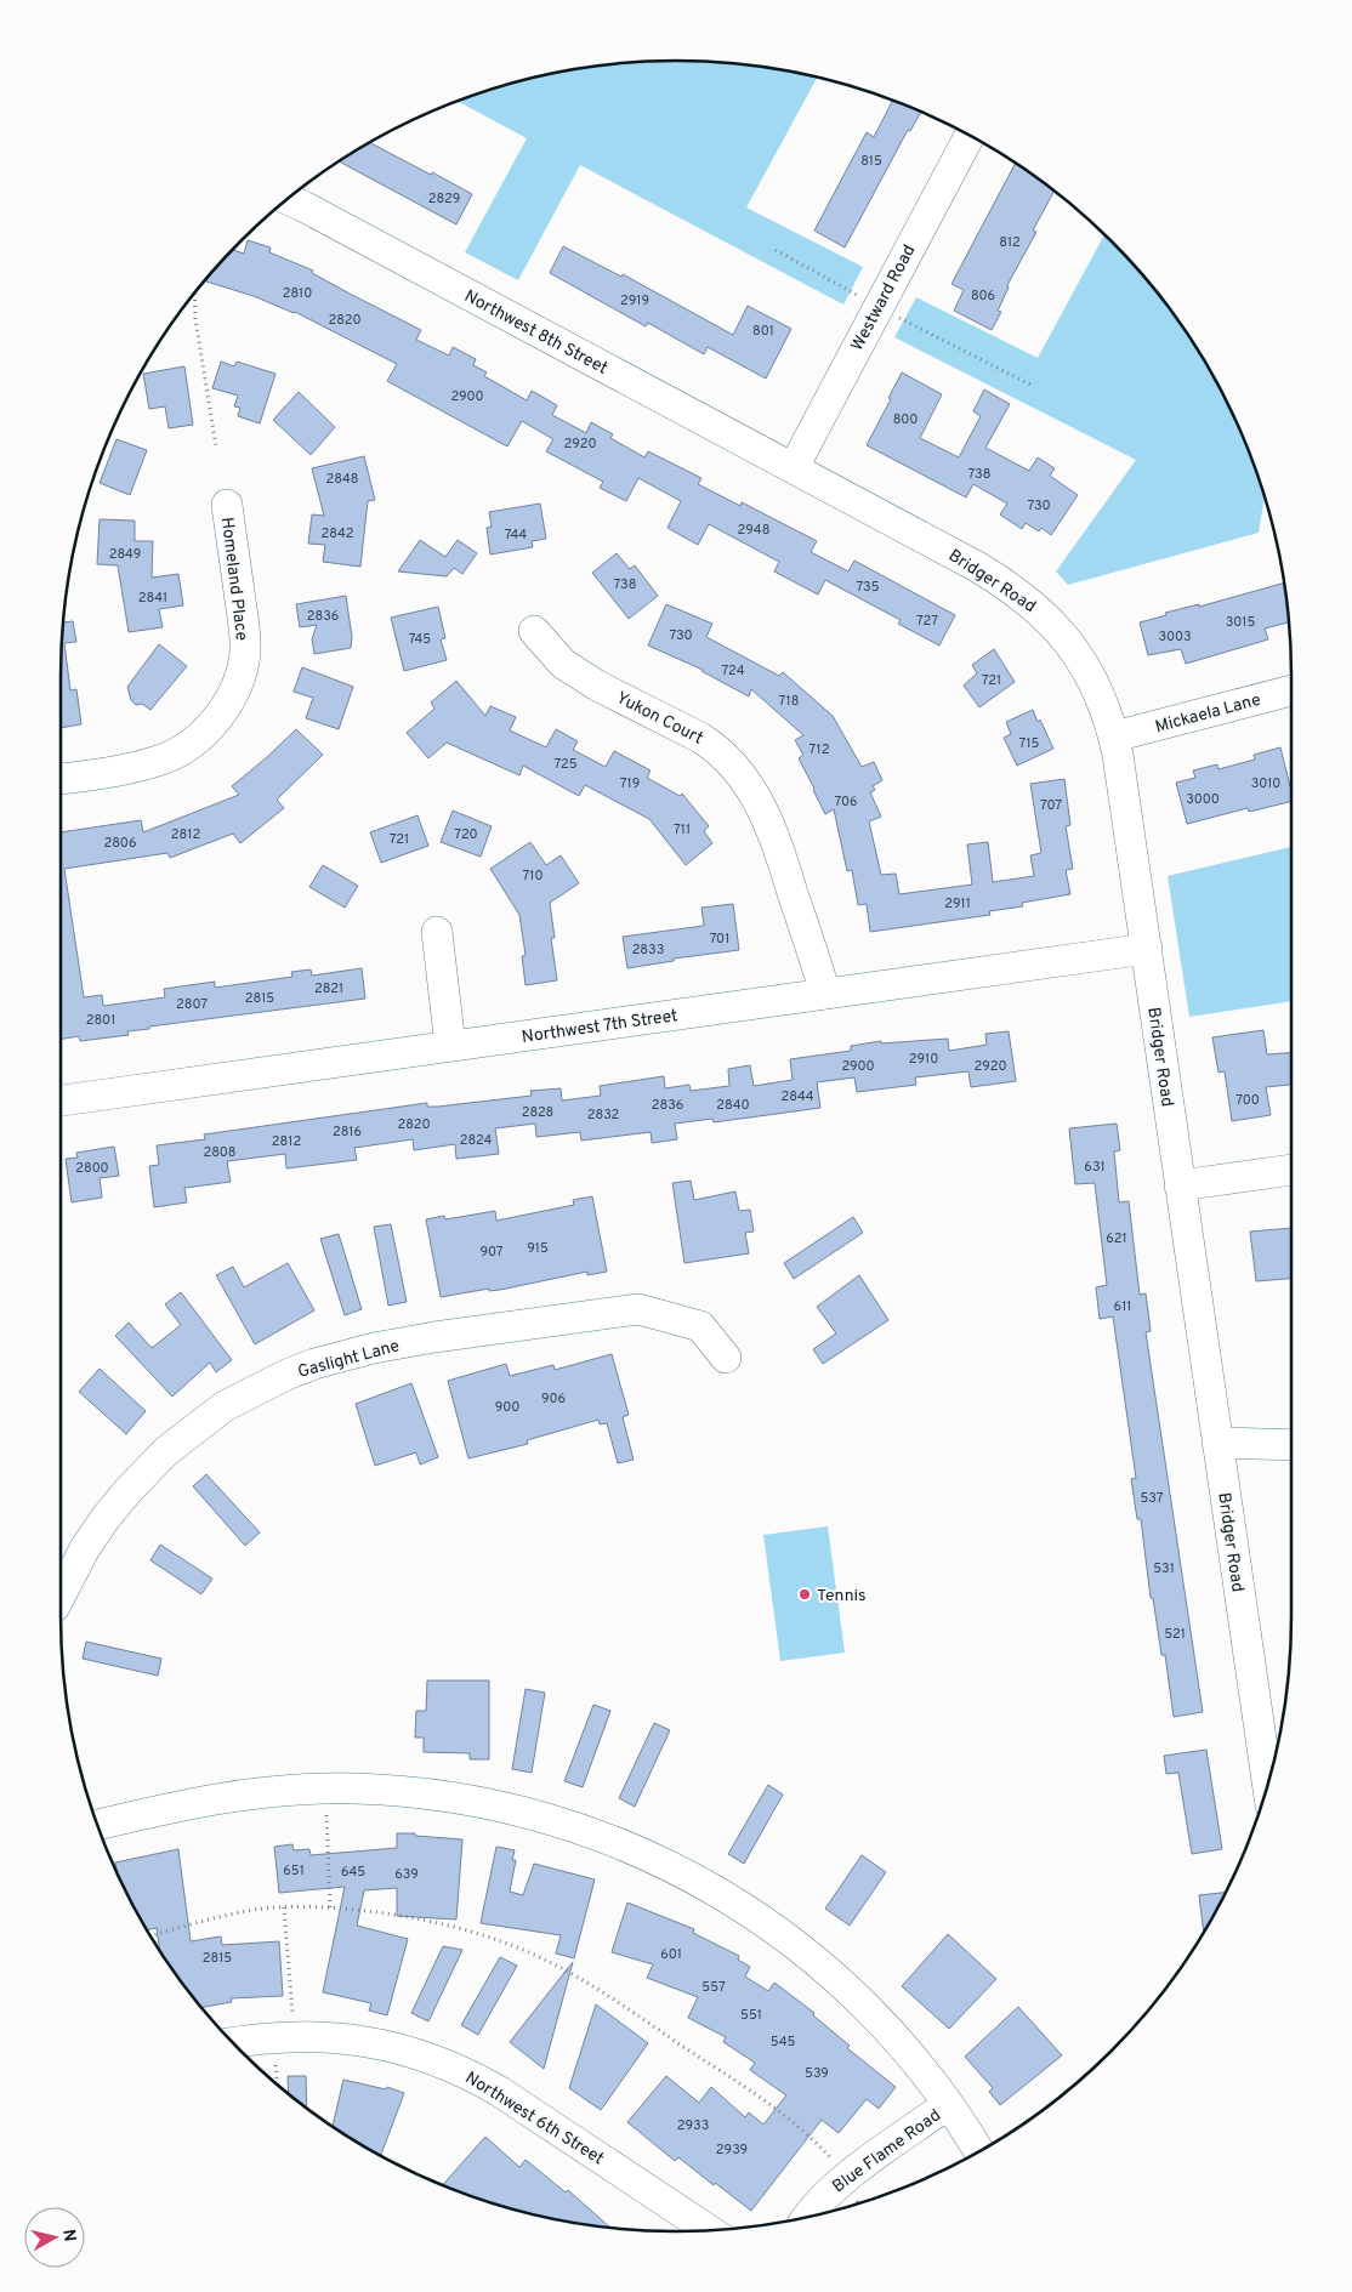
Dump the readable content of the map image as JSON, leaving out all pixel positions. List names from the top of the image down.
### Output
{
  "streets": {
    "street": [
      "Westward Road",
      "Northwest 8th Street",
      "Homeland Place",
      "Bridger Road",
      "Mickaela Lane",
      "Yukon Court",
      "Northwest 7th Street",
      "Gaslight Lane",
      "Northwest 6th Street",
      "Blue Flame Road"
    ]
  },
  "crossings": [
    ["Westward Road", "Northwest 8th Street"],
    ["Westward Road", "Bridger Road"],
    ["Northwest 8th Street", "Bridger Road"],
    ["Bridger Road", "Mickaela Lane"],
    ["Bridger Road", "Northwest 7th Street"],
    ["Yukon Court", "Northwest 7th Street"]
  ],
  "places": ["Tennis"],
  "house_numbers": [
    "815",
    "2829",
    "812",
    "2810",
    "806",
    "2919",
    "2820",
    "801",
    "2900",
    "800",
    "2920",
    "738",
    "2848",
    "730",
    "2948",
    "2842",
    "744",
    "2849",
    "738",
    "735",
    "2841",
    "2836",
    "727",
    "3015",
    "730",
    "3003",
    "745",
    "724",
    "721",
    "718",
    "715",
    "712",
    "725",
    "719",
    "3010",
    "3000",
    "706",
    "707",
    "711",
    "2812",
    "720",
    "721",
    "2806",
    "710",
    "2911",
    "701",
    "2833",
    "2821",
    "2815",
    "2807",
    "2801",
    "2910",
    "2900",
    "2920",
    "2844",
    "700",
    "2836",
    "2840",
    "2828",
    "2832",
    "2820",
    "2816",
    "2824",
    "2812",
    "2808",
    "631",
    "2800",
    "621",
    "915",
    "907",
    "611",
    "906",
    "900",
    "537",
    "531",
    "521",
    "651",
    "645",
    "639",
    "601",
    "2815",
    "557",
    "551",
    "545",
    "539",
    "2933",
    "2939"
  ],
  "north": "right"
}
